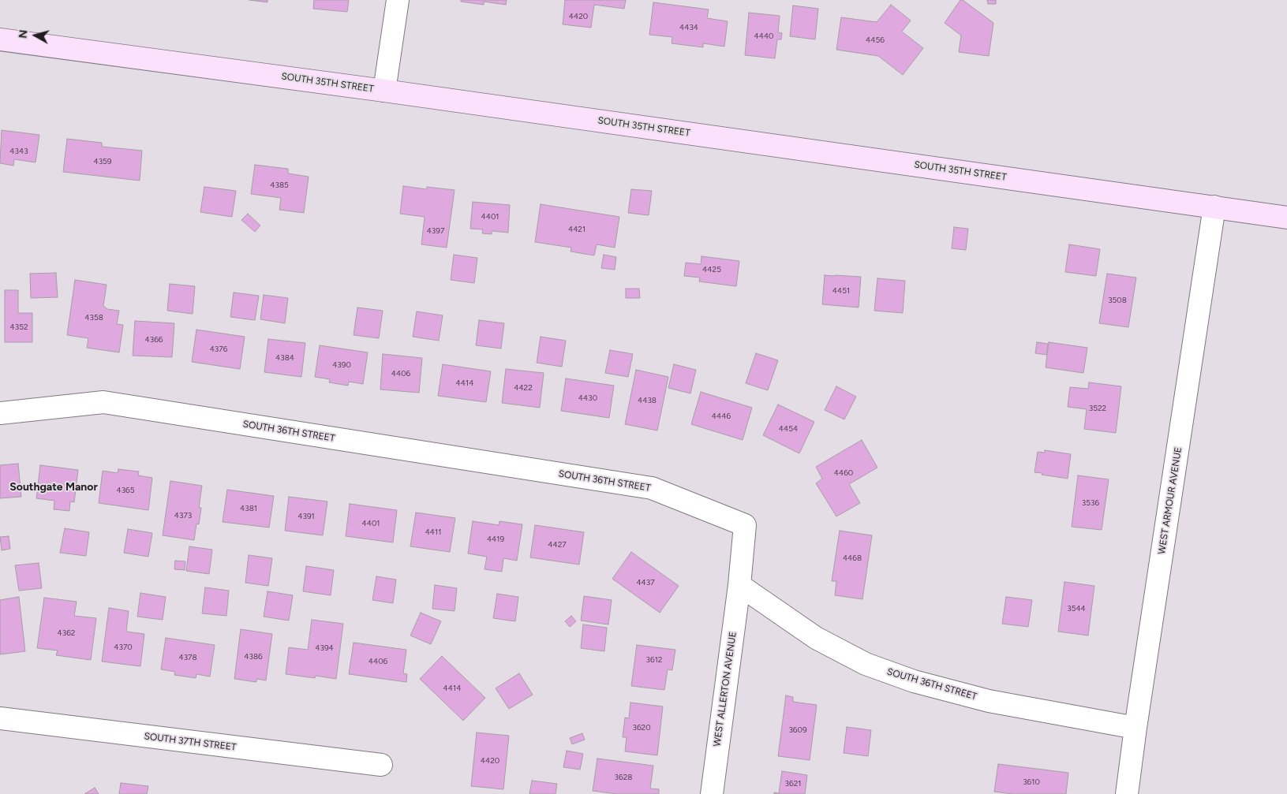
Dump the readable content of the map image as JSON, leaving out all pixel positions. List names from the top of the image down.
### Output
{
  "streets": {
    "street": [
      "SOUTH 35TH STREET",
      "SOUTH 36TH STREET",
      "WEST ARMOUR AVENUE",
      "WEST ALLERTON AVENUE",
      "SOUTH 37TH STREET"
    ]
  },
  "crossings": [
    ["SOUTH 35TH STREET", "WEST ARMOUR AVENUE"],
    ["SOUTH 36TH STREET", "WEST ARMOUR AVENUE"],
    ["SOUTH 36TH STREET", "WEST ALLERTON AVENUE"]
  ],
  "districts": ["Southgate Manor"],
  "house_numbers": [
    "4420",
    "4434",
    "4440",
    "4456",
    "4343",
    "4359",
    "4385",
    "4401",
    "4421",
    "4397",
    "4425",
    "4451",
    "3508",
    "4358",
    "4352",
    "4366",
    "4376",
    "4384",
    "4390",
    "4406",
    "4414",
    "4422",
    "4430",
    "4438",
    "3522",
    "4446",
    "4454",
    "4460",
    "4365",
    "3536",
    "4381",
    "4373",
    "4391",
    "4401",
    "4411",
    "4419",
    "4427",
    "4468",
    "4437",
    "3544",
    "4362",
    "4370",
    "4394",
    "4386",
    "4378",
    "3612",
    "4406",
    "4414",
    "3620",
    "3609",
    "4420",
    "3628",
    "3610",
    "3621"
  ],
  "north": "left"
}
